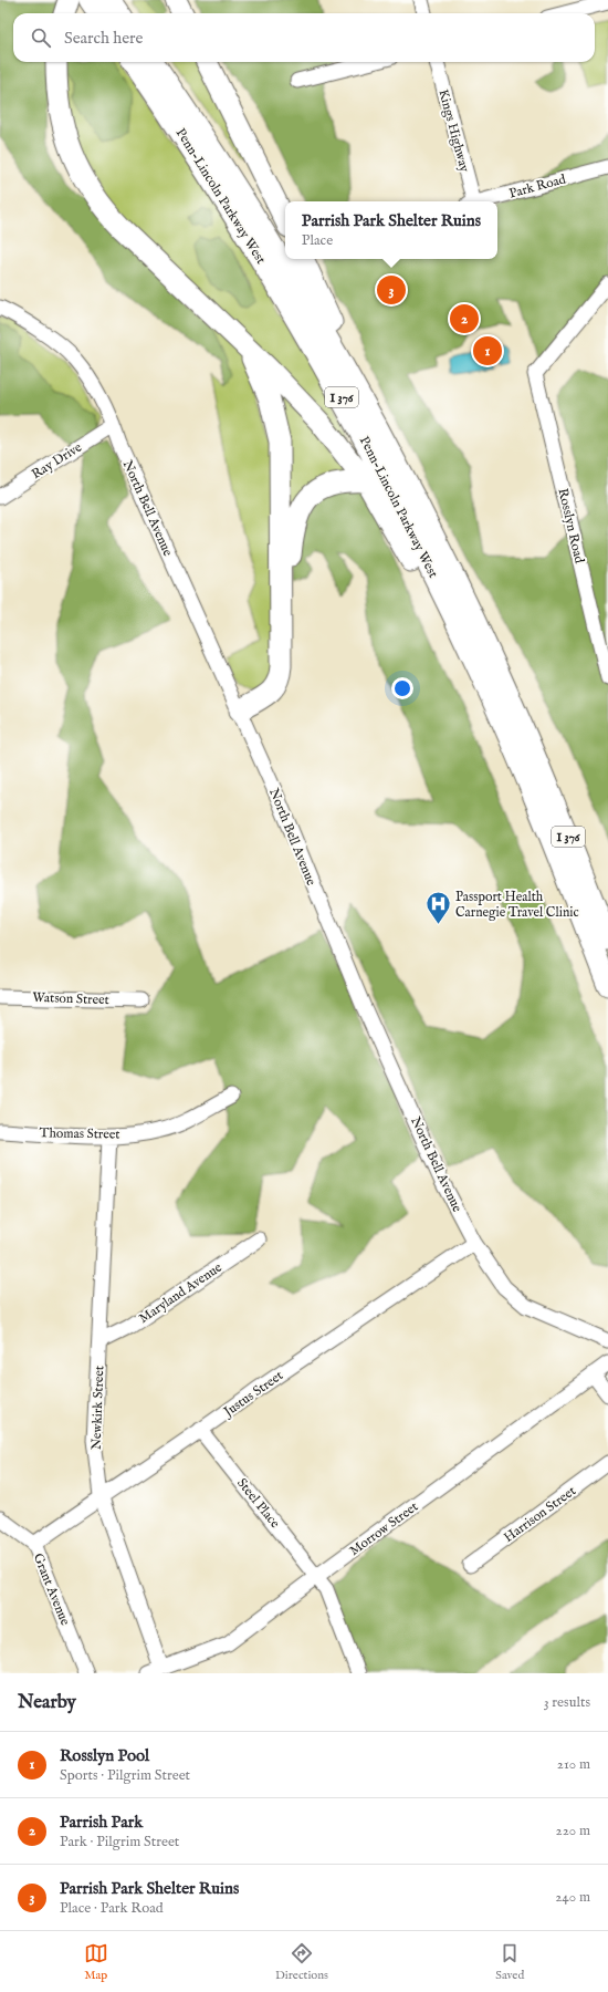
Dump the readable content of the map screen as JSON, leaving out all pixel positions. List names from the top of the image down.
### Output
{
  "streets": {
    "highway": ["Penn-Lincoln Parkway West", "I 376"],
    "street": [
      "Kings Highway",
      "Park Road",
      "Ray Drive",
      "North Bell Avenue",
      "Rosslyn Road",
      "Watson Street",
      "Thomas Street",
      "Maryland Avenue",
      "Justus Street",
      "Newkirk Street",
      "Steel Place",
      "Harrison Street",
      "Morrow Street",
      "Grant Avenue"
    ]
  },
  "crossings": [
    ["Ray Drive", "North Bell Avenue"],
    ["North Bell Avenue", "Justus Street"],
    ["Thomas Street", "Newkirk Street"],
    ["Maryland Avenue", "Newkirk Street"],
    ["Justus Street", "Newkirk Street"],
    ["Justus Street", "Steel Place"],
    ["Justus Street", "Grant Avenue"],
    ["Newkirk Street", "Morrow Street"],
    ["Steel Place", "Morrow Street"]
  ],
  "places": {
    "hospital": ["Passport Health Carnegie Travel Clinic"]
  },
  "page": {
    "search": "Search here",
    "popup": ["Parrish Park Shelter Ruins", "Place"],
    "pins": ["3", "2", "1"],
    "heading": ["Nearby", "3 results"],
    "list": [
      {
        "mark": "1",
        "name": "Rosslyn Pool",
        "note": "Sports · Pilgrim Street",
        "value": "210 m"
      },
      {
        "mark": "2",
        "name": "Parrish Park",
        "note": "Park · Pilgrim Street",
        "value": "220 m"
      },
      {
        "mark": "3",
        "name": "Parrish Park Shelter Ruins",
        "note": "Place · Park Road",
        "value": "240 m"
      }
    ],
    "nav": ["Map", "Directions", "Saved"]
  }
}
